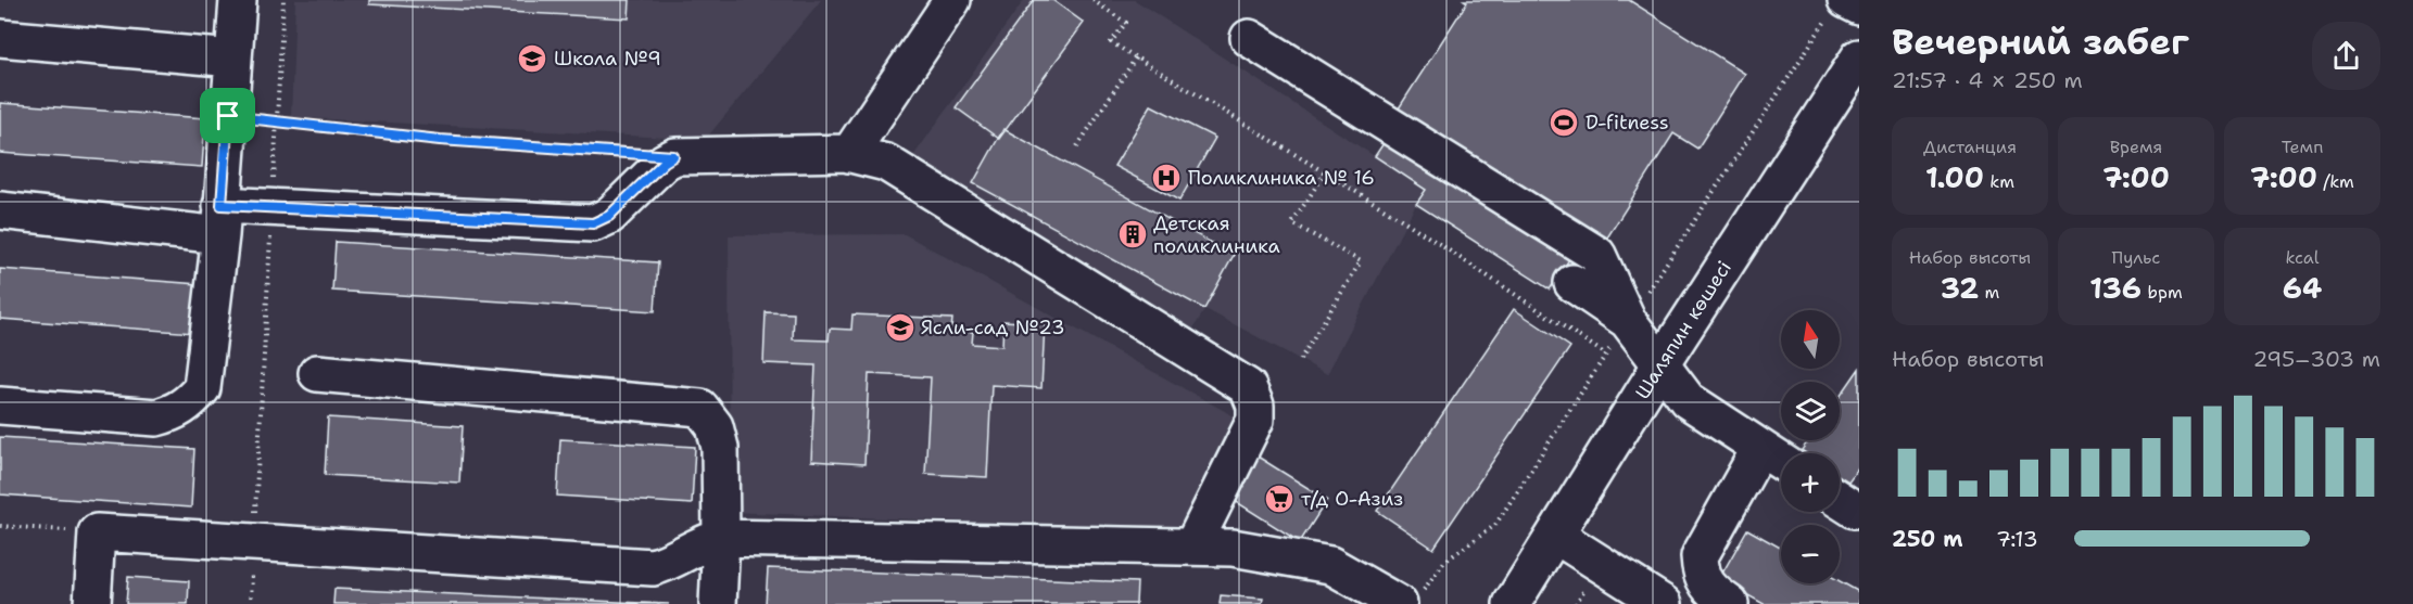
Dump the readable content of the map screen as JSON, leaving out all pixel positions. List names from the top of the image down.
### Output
{
  "streets": {
    "main road": ["Шаляпин көшесі"]
  },
  "places": {
    "school or university": ["Школа №9", "Ясли-сад №23"],
    "sports": ["D-fitness"],
    "hospital": ["Поликлиника № 16"],
    "building": ["Детская поликлиника"],
    "supermarket": ["т/д О-Азиз"]
  },
  "north": "top",
  "page": {
    "heading": ["Вечерний забег", "21:57 · 4 × 250 m"],
    "stats": [
      ["Дистанция", "1.00 km"],
      ["Время", "7:00"],
      ["Темп", "7:00 /km"],
      ["Набор высоты", "32 m"],
      ["Пульс", "136 bpm"],
      ["kcal", "64"]
    ],
    "map_buttons": ["+", "−"],
    "chart": ["Набор высоты", "295–303 m"],
    "list": [
      {
        "name": "250 m",
        "note": "7:13"
      }
    ]
  }
}
